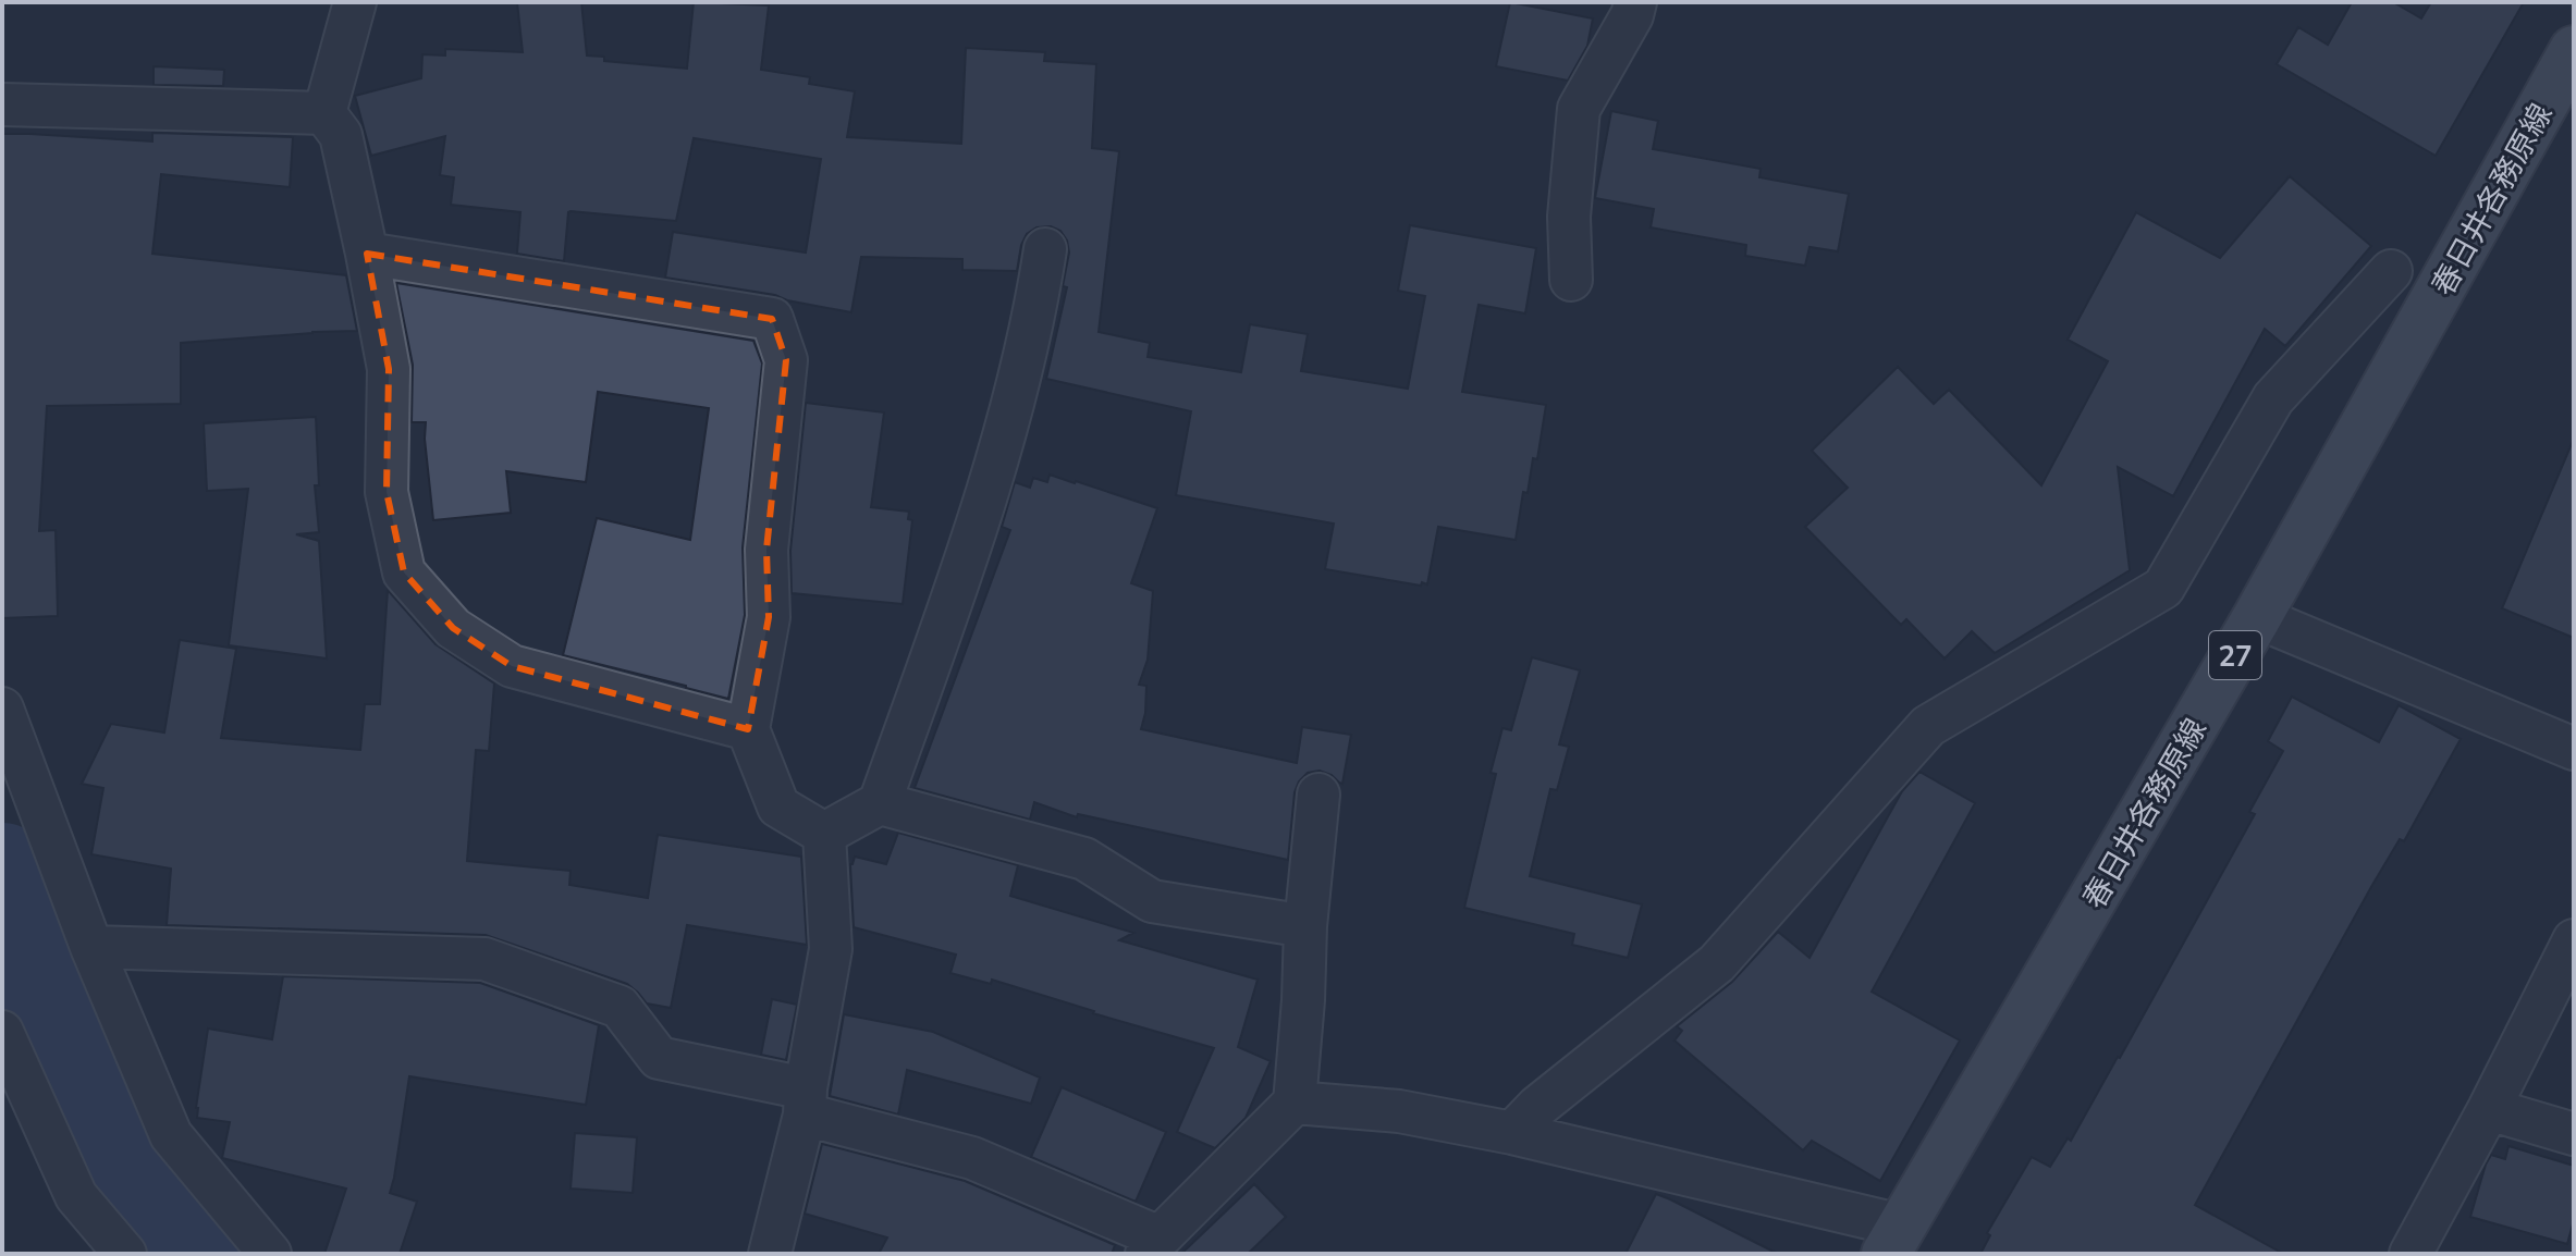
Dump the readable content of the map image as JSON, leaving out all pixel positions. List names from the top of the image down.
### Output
{
  "streets": {
    "main road": ["春日井各務原線", "27"]
  }
}
